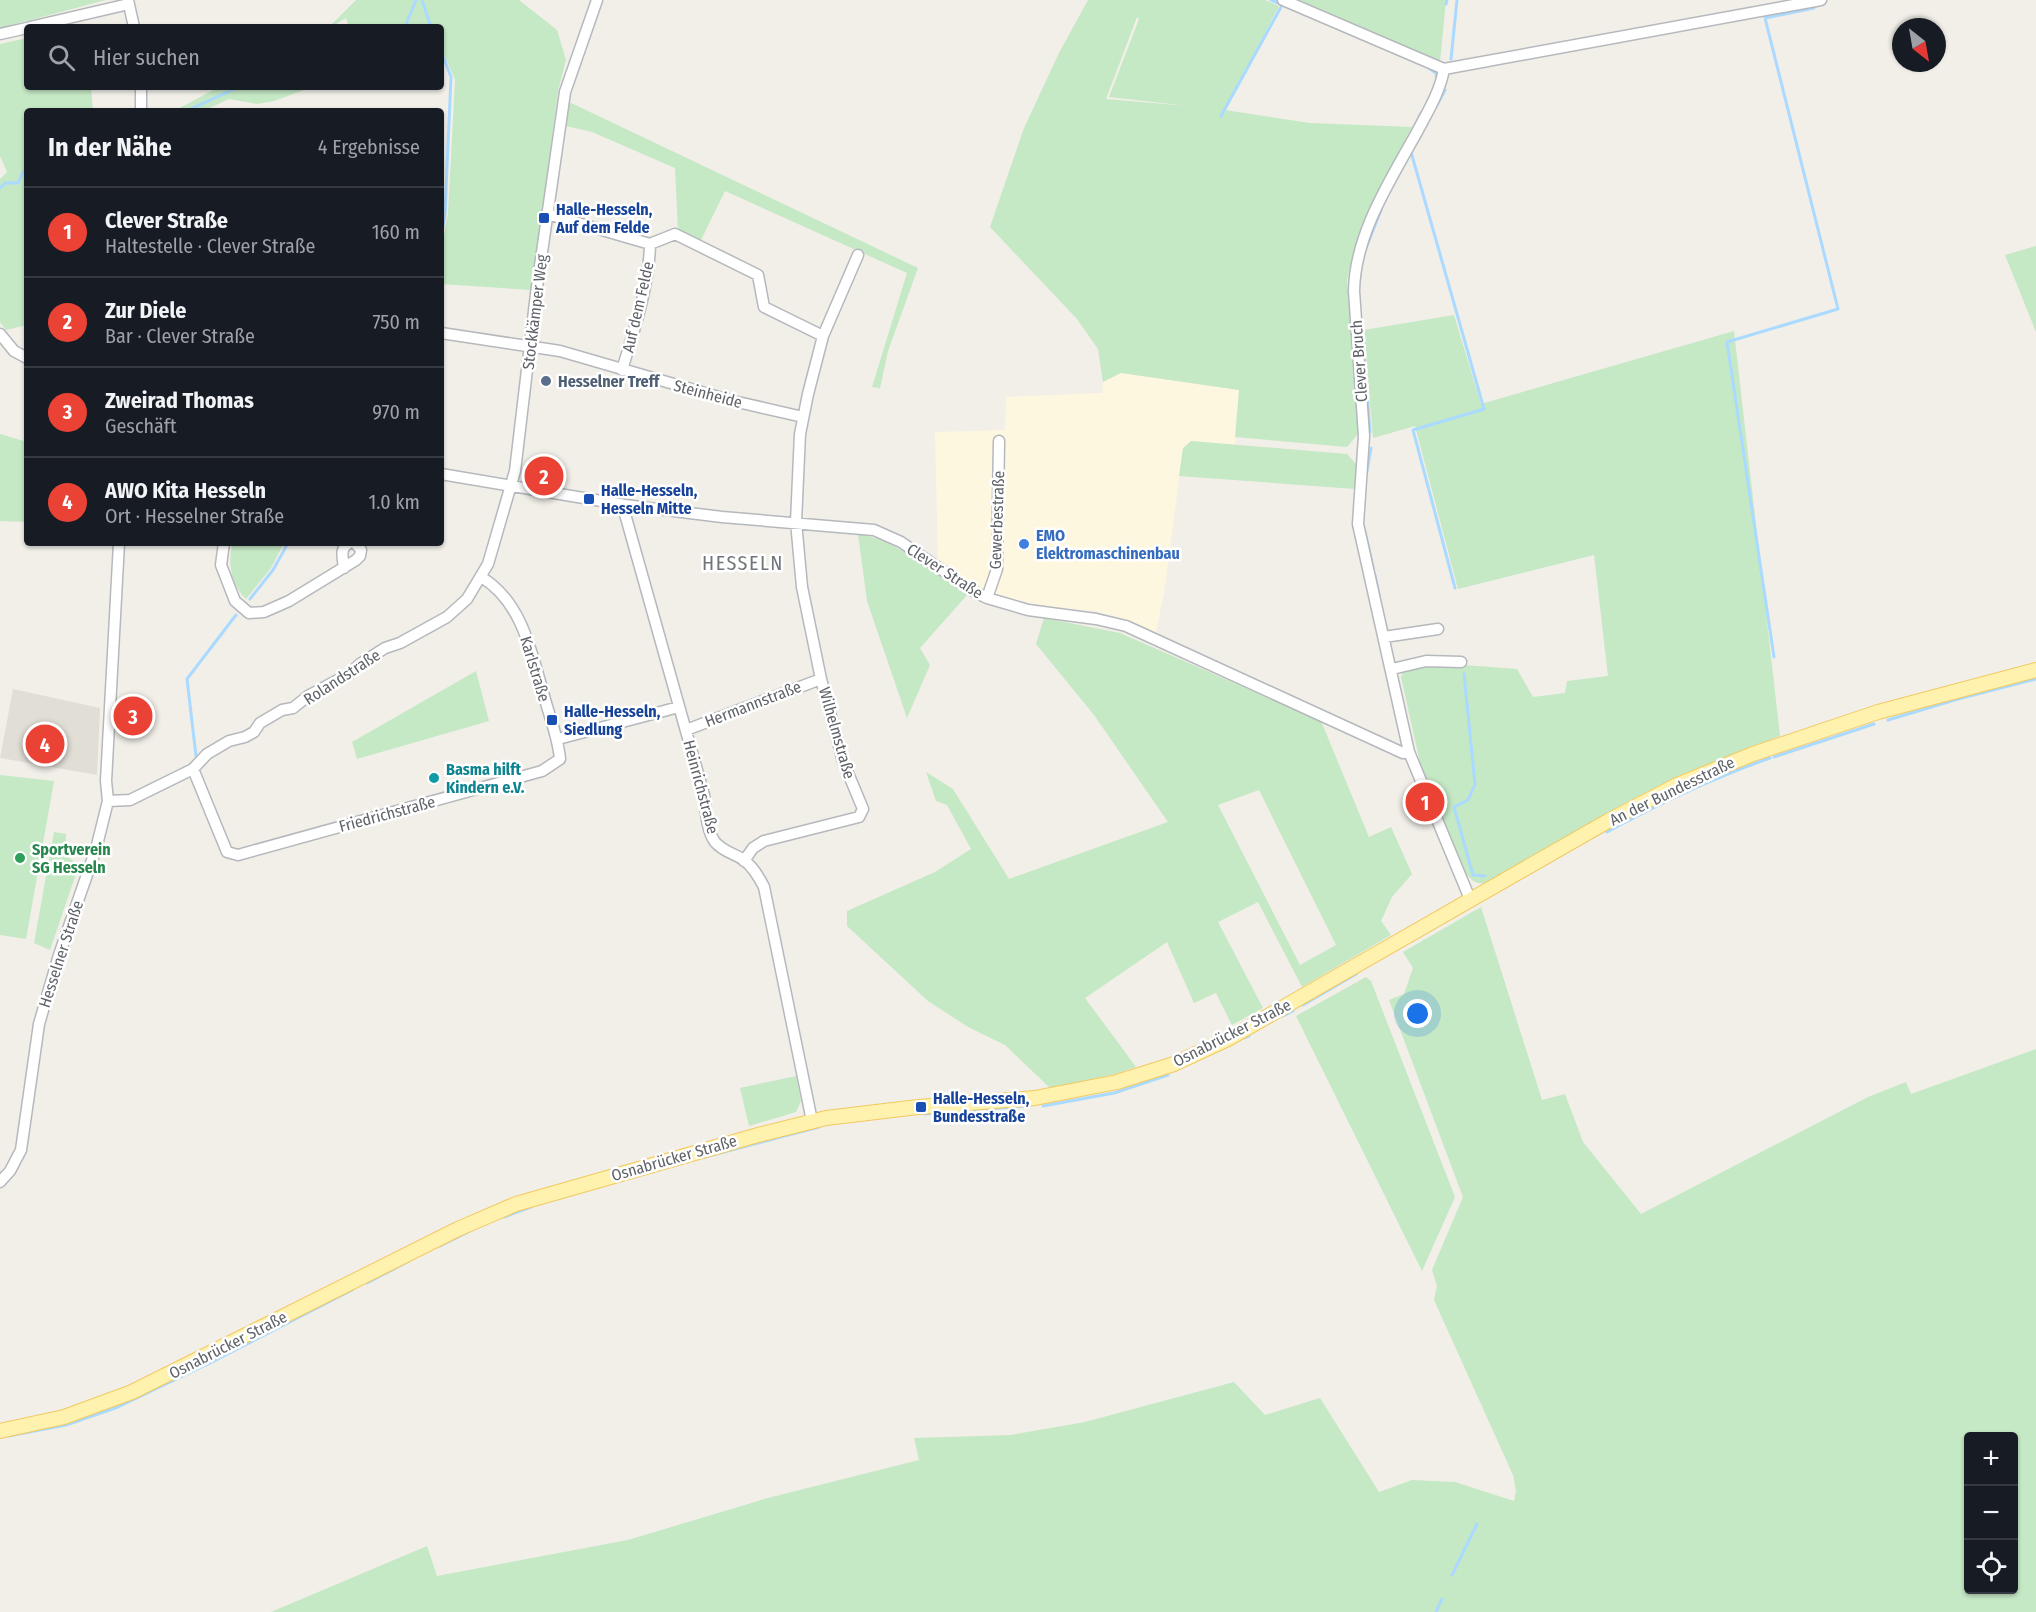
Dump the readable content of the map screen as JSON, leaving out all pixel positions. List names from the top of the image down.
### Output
{
  "streets": {
    "main road": ["An der Bundesstraße", "Osnabrücker Straße"],
    "street": [
      "Auf dem Felde",
      "Stockkämper Weg",
      "Clever Bruch",
      "Steinheide",
      "Gewerbestraße",
      "Clever Straße",
      "Karlstraße",
      "Rolandstraße",
      "Hermannstraße",
      "Wilhelmstraße",
      "Heinrichstraße",
      "Friedrichstraße",
      "Hesselner Straße"
    ]
  },
  "crossings": [
    ["Auf dem Felde", "Stockkämper Weg"],
    ["Auf dem Felde", "Steinheide"],
    ["Stockkämper Weg", "Steinheide"],
    ["Stockkämper Weg", "Clever Straße"],
    ["Stockkämper Weg", "Rolandstraße"],
    ["Clever Bruch", "Clever Straße"],
    ["Gewerbestraße", "Clever Straße"],
    ["Clever Straße", "Rolandstraße"],
    ["Clever Straße", "Wilhelmstraße"],
    ["Clever Straße", "Heinrichstraße"],
    ["Karlstraße", "Rolandstraße"],
    ["Karlstraße", "Friedrichstraße"],
    ["Rolandstraße", "Friedrichstraße"],
    ["Rolandstraße", "Hesselner Straße"],
    ["Hermannstraße", "Wilhelmstraße"],
    ["Hermannstraße", "Heinrichstraße"],
    ["Wilhelmstraße", "Heinrichstraße"],
    ["Heinrichstraße", "Osnabrücker Straße"],
    ["An der Bundesstraße", "Osnabrücker Straße"]
  ],
  "districts": ["HESSELN"],
  "places": {
    "transit": [
      "Halle-Hesseln, Auf dem Felde",
      "Halle-Hesseln, Hesseln Mitte",
      "Halle-Hesseln, Siedlung",
      "Halle-Hesseln, Bundesstraße"
    ],
    "other": [
      "Hesselner Treff",
      "EMO Elektromaschinenbau",
      "Basma hilft Kindern e.V.",
      "Sportverein SG Hesseln"
    ]
  },
  "north": "bottom right",
  "page": {
    "search": "Hier suchen",
    "heading": ["In der Nähe", "4 Ergebnisse"],
    "list": [
      {
        "mark": "1",
        "name": "Clever Straße",
        "note": "Haltestelle · Clever Straße",
        "value": "160 m"
      },
      {
        "mark": "2",
        "name": "Zur Diele",
        "note": "Bar · Clever Straße",
        "value": "750 m"
      },
      {
        "mark": "3",
        "name": "Zweirad Thomas",
        "note": "Geschäft",
        "value": "970 m"
      },
      {
        "mark": "4",
        "name": "AWO Kita Hesseln",
        "note": "Ort · Hesselner Straße",
        "value": "1.0 km"
      }
    ],
    "pins": [
      "2",
      "3",
      "4",
      "1"
    ],
    "map_buttons": ["+", "−"]
  }
}
